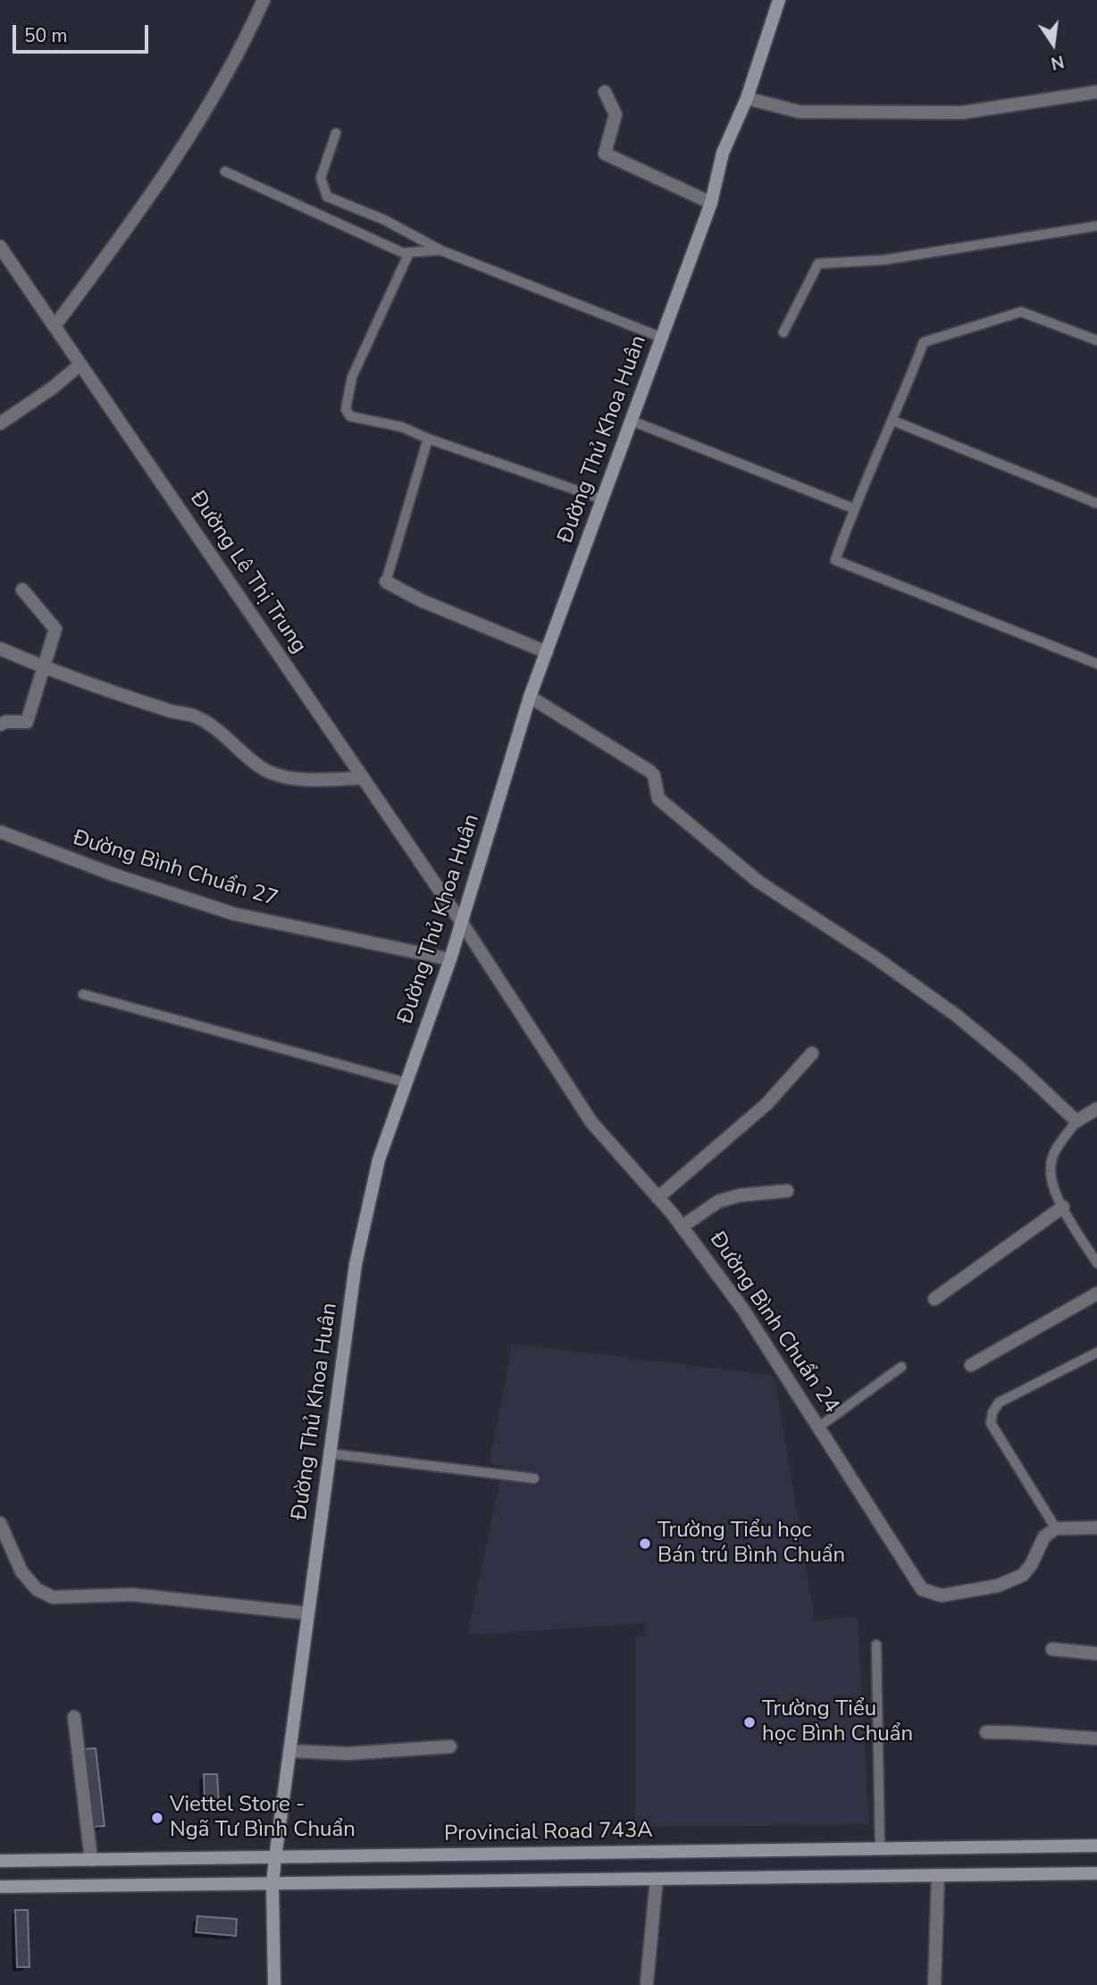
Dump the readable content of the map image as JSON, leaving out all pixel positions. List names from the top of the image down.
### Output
{
  "streets": {
    "main road": ["Đường Thủ Khoa Huân", "Provincial Road 743A"],
    "street": ["Đường Lê Thị Trung", "Đường Bình Chuẩn 27", "Đường Bình Chuẩn 24"]
  },
  "crossings": [
    ["Đường Thủ Khoa Huân", "Đường Lê Thị Trung"],
    ["Đường Thủ Khoa Huân", "Đường Bình Chuẩn 27"],
    ["Đường Thủ Khoa Huân", "Đường Bình Chuẩn 24"],
    ["Đường Thủ Khoa Huân", "Provincial Road 743A"],
    ["Đường Lê Thị Trung", "Đường Bình Chuẩn 24"]
  ],
  "places": ["Trường Tiểu học Bán trú Bình Chuẩn", "Trường Tiểu học Bình Chuẩn", "Viettel Store - Ngã Tư Bình Chuẩn"],
  "scale_bar": "50 m",
  "north": "bottom"
}
